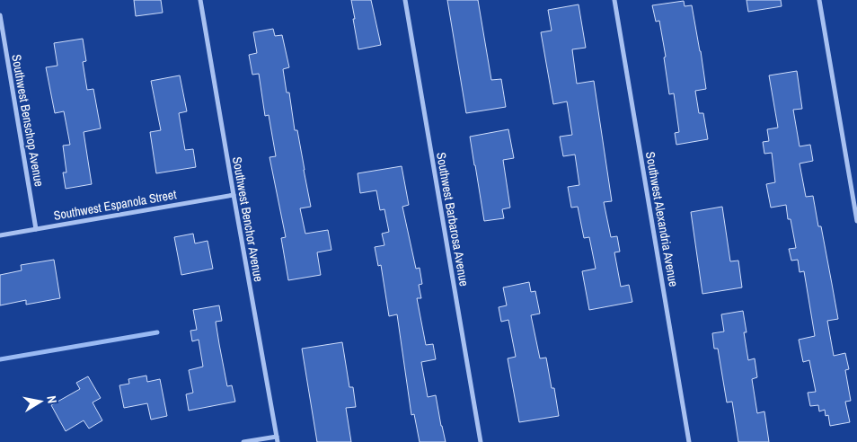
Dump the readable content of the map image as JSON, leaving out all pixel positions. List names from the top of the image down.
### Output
{
  "streets": {
    "street": [
      "Southwest Benschop Avenue",
      "Southwest Espanola Street",
      "Southwest Benchor Avenue",
      "Southwest Barbarosa Avenue",
      "Southwest Alexandria Avenue"
    ]
  },
  "crossings": [
    ["Southwest Benschop Avenue", "Southwest Espanola Street"],
    ["Southwest Espanola Street", "Southwest Benchor Avenue"]
  ],
  "north": "right"
}
